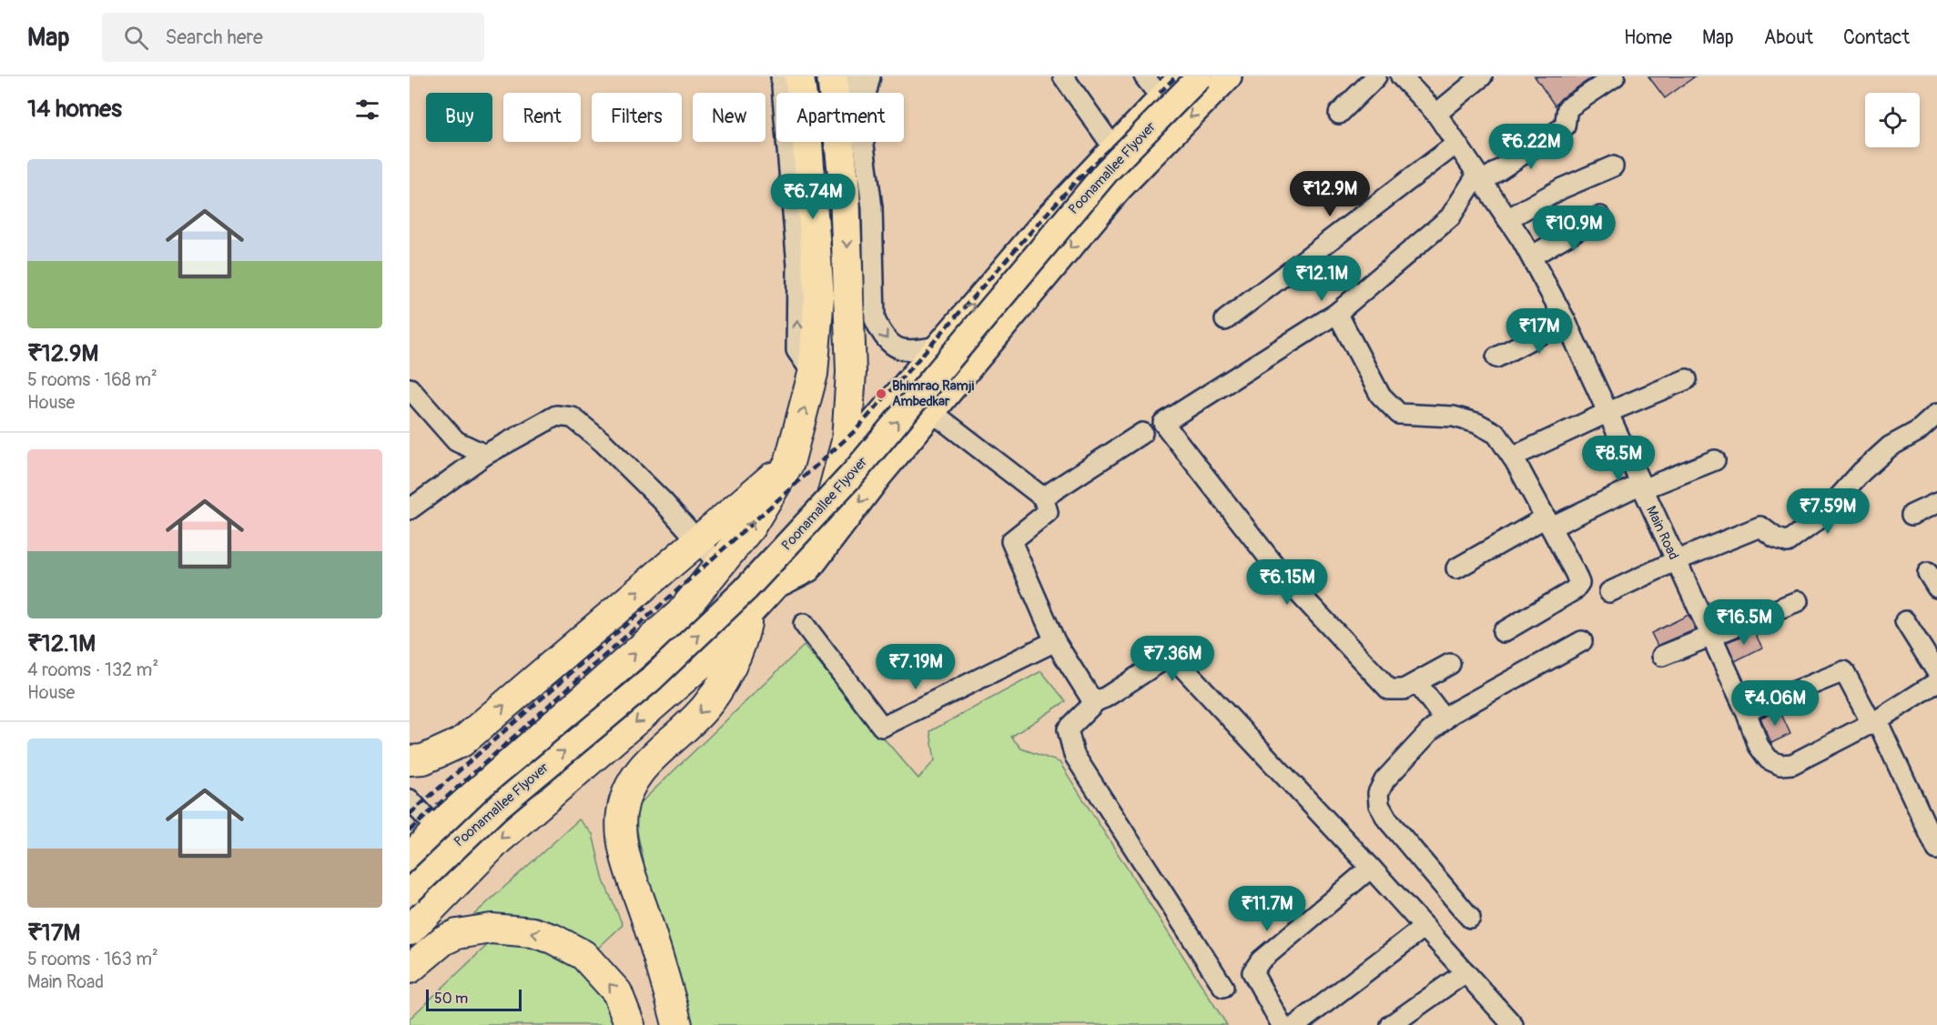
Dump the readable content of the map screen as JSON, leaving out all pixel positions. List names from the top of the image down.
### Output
{
  "streets": {
    "main road": ["Poonamallee Flyover"],
    "street": ["Main Road"]
  },
  "places": ["Bhimrao Ramji Ambedkar"],
  "scale_bar": "50 m",
  "page": {
    "header": "Map",
    "search": "Search here",
    "nav": [
      "Home",
      "Map",
      "About",
      "Contact"
    ],
    "heading": "14 homes",
    "chip": [
      "Buy",
      "Rent",
      "Filters",
      "New",
      "Apartment"
    ],
    "price": [
      "₹6.22M",
      "₹12.9M",
      "₹6.74M",
      "₹10.9M",
      "₹12.1M",
      "₹17M",
      "₹8.5M",
      "₹7.59M",
      "₹6.15M",
      "₹16.5M",
      "₹7.36M",
      "₹7.19M",
      "₹4.06M",
      "₹11.7M"
    ],
    "list": [
      {
        "name": "₹12.9M",
        "note": "5 rooms · 168 m² · House"
      },
      {
        "name": "₹12.1M",
        "note": "4 rooms · 132 m² · House"
      },
      {
        "name": "₹17M",
        "note": "5 rooms · 163 m² · Main Road"
      }
    ],
    "scale": "50 m"
  }
}
